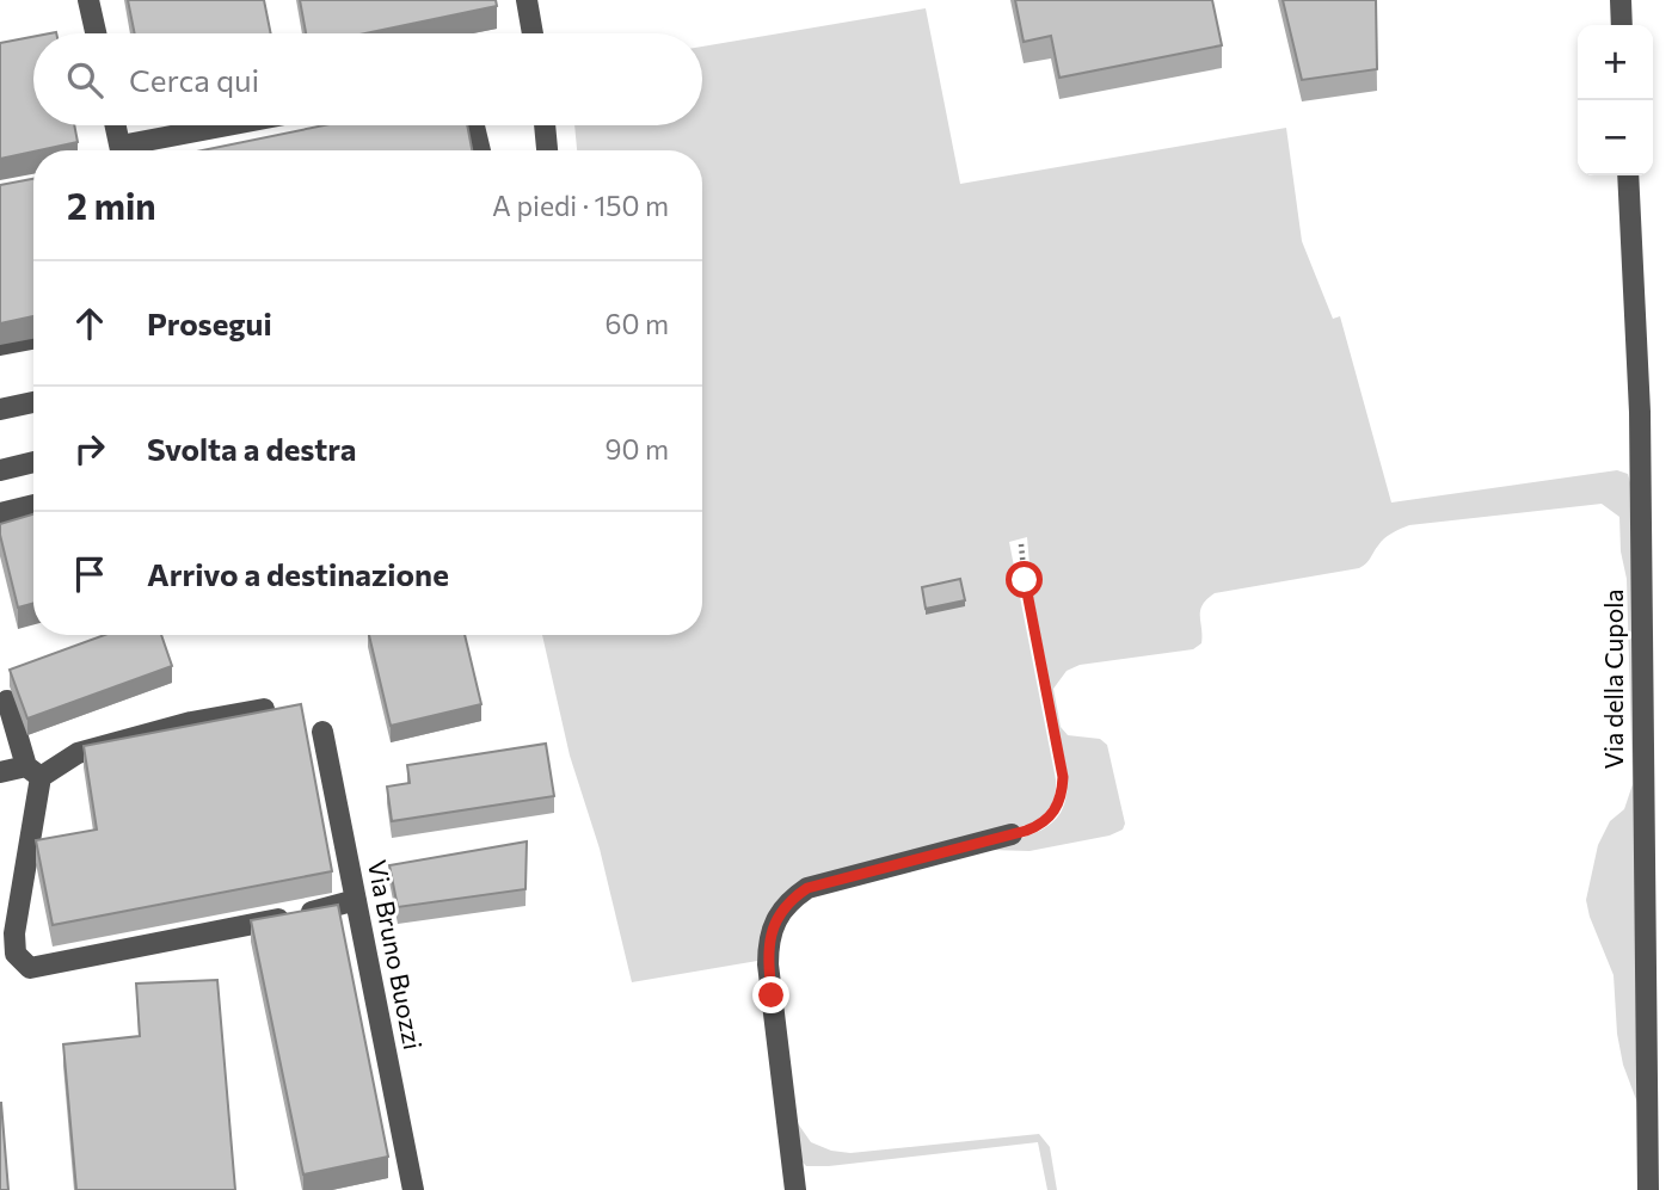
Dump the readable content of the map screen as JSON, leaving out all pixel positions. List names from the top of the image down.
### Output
{
  "streets": {
    "street": ["Via della Cupola", "Via Bruno Buozzi"]
  },
  "page": {
    "map_buttons": ["+", "−"],
    "search": "Cerca qui",
    "heading": ["2 min", "A piedi · 150 m"],
    "list": [
      ["Prosegui", "60 m"],
      ["Svolta a destra", "90 m"],
      "Arrivo a destinazione"
    ]
  }
}
